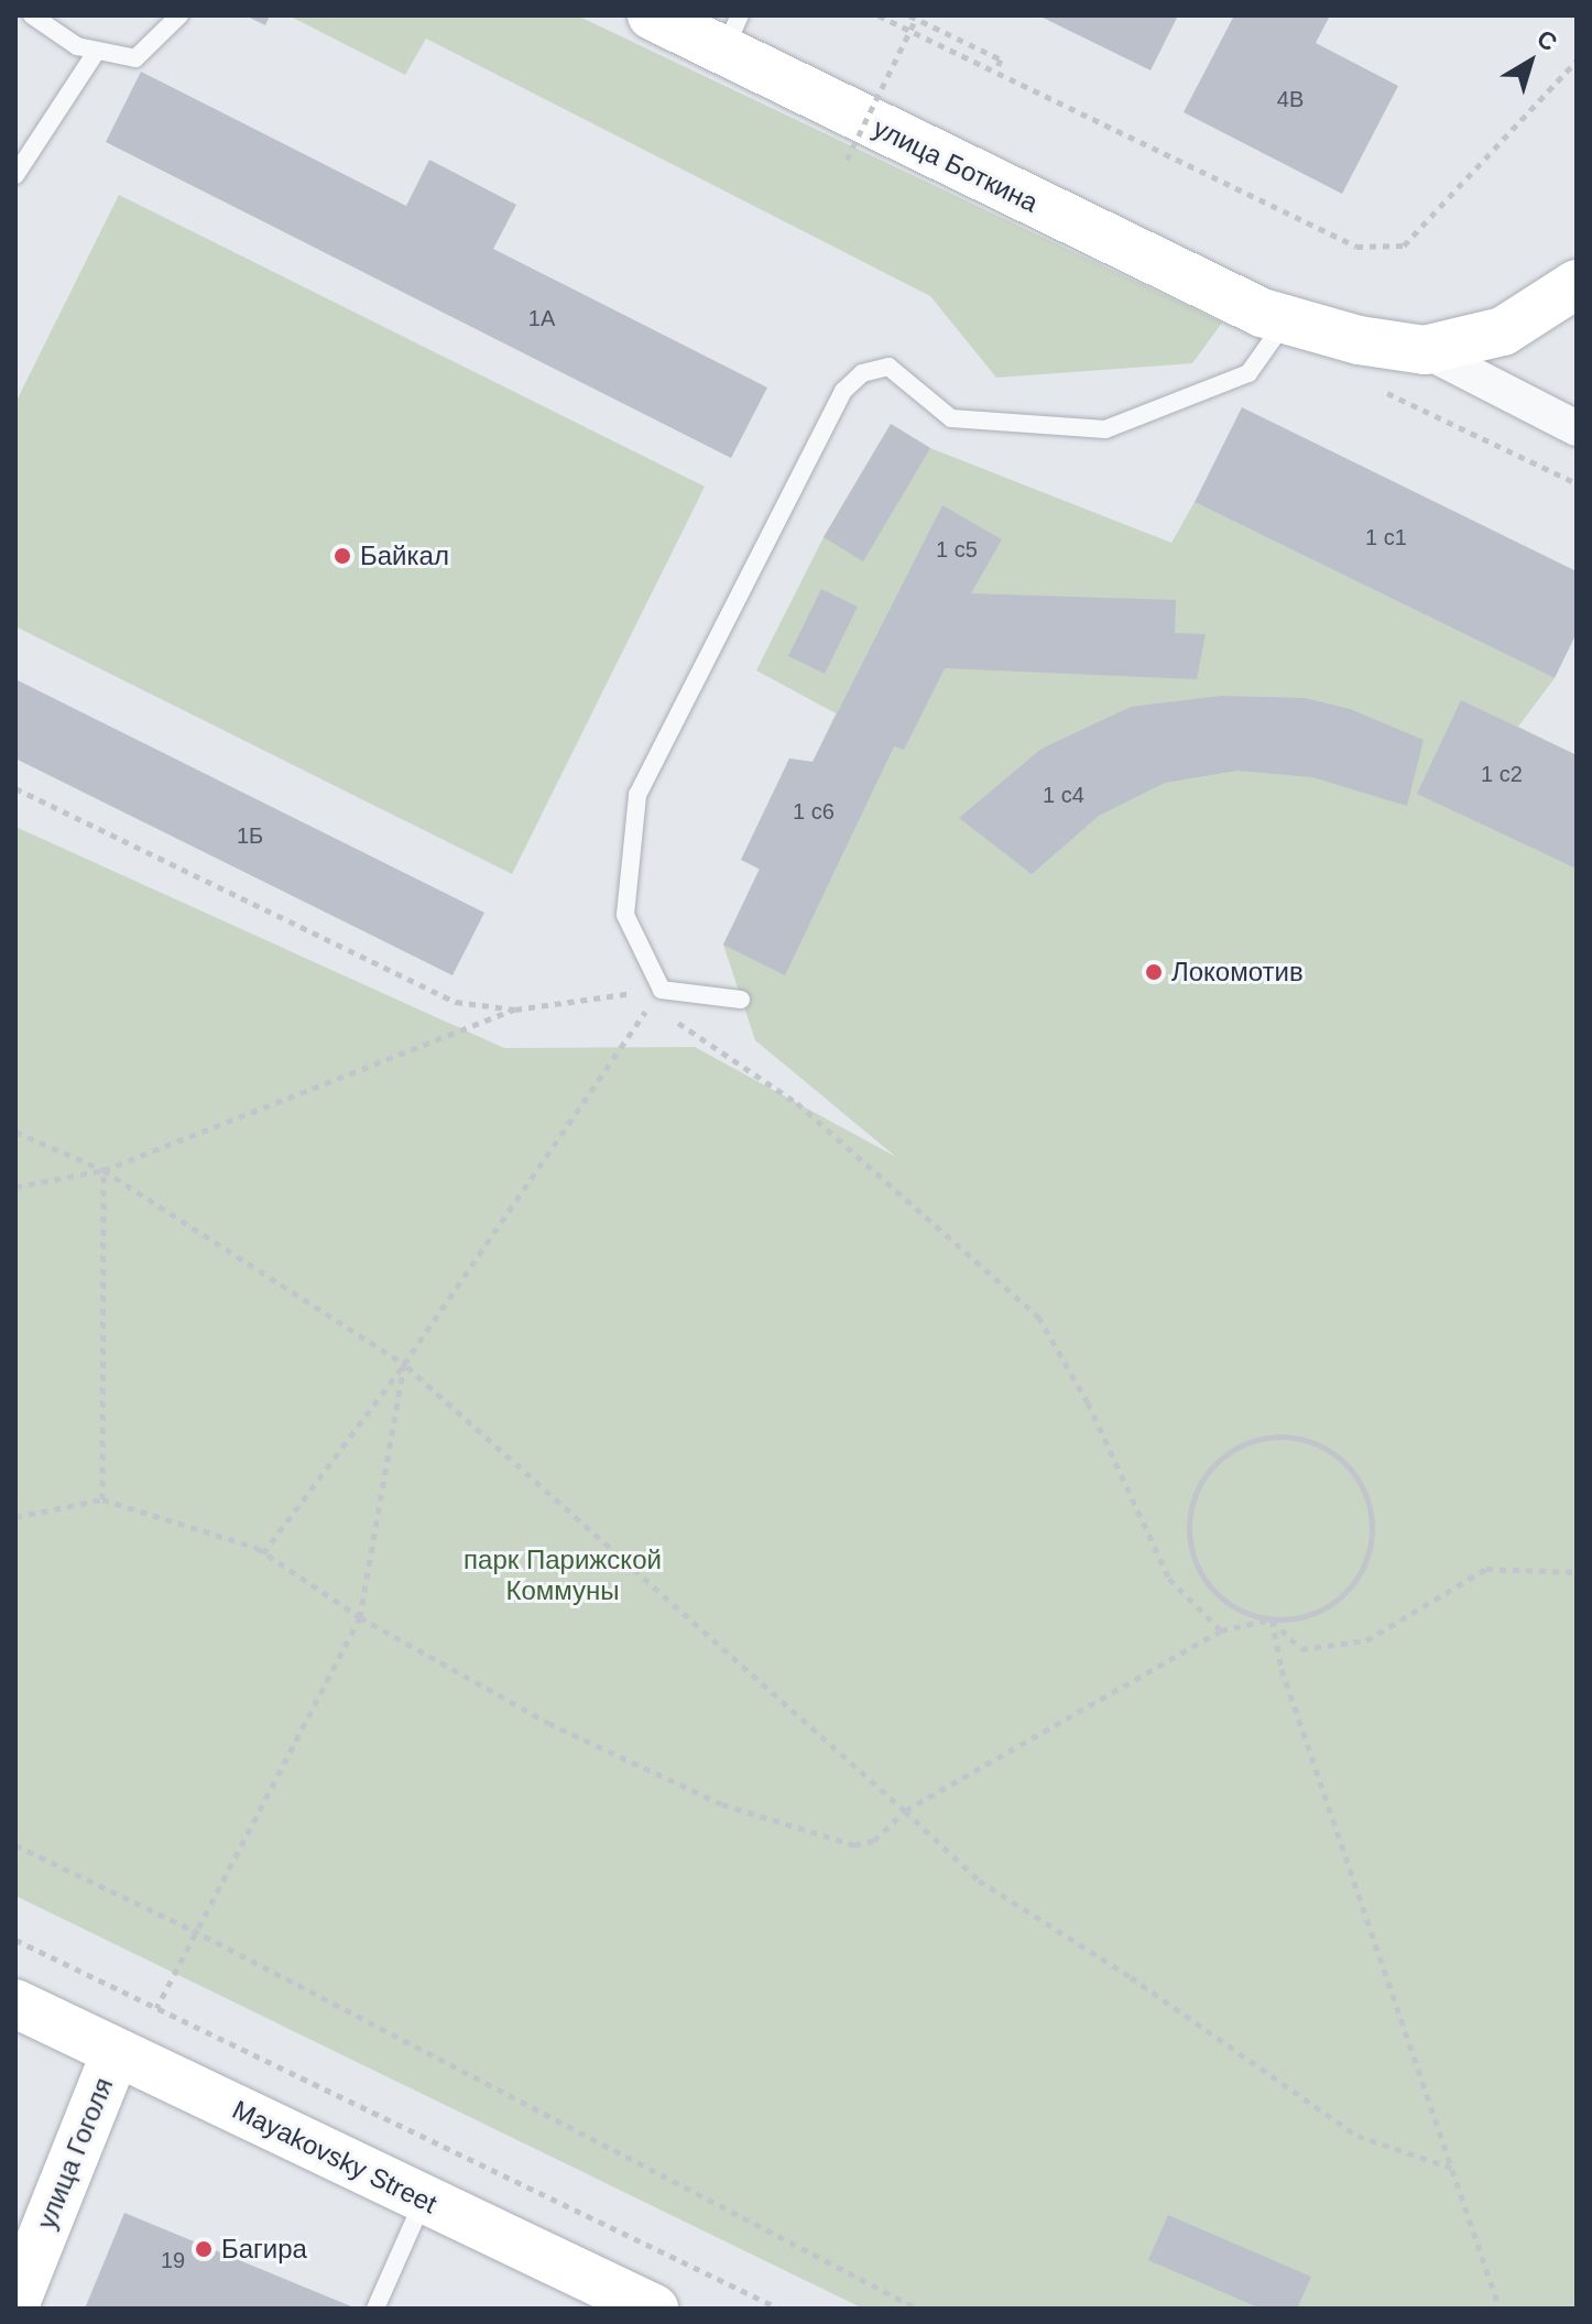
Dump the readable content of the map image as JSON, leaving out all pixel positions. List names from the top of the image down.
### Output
{
  "streets": {
    "main road": ["улица Боткина", "улица Гоголя", "Mayakovsky Street"]
  },
  "crossings": [
    ["улица Гоголя", "Mayakovsky Street"]
  ],
  "parks": ["парк Парижской Коммуны"],
  "places": ["Байкал", "Локомотив", "Багира"],
  "house_numbers": [
    "4В",
    "1А",
    "1 с1",
    "1 с5",
    "1 с2",
    "1 с4",
    "1 с6",
    "1Б",
    "19"
  ],
  "north": "top right"
}
